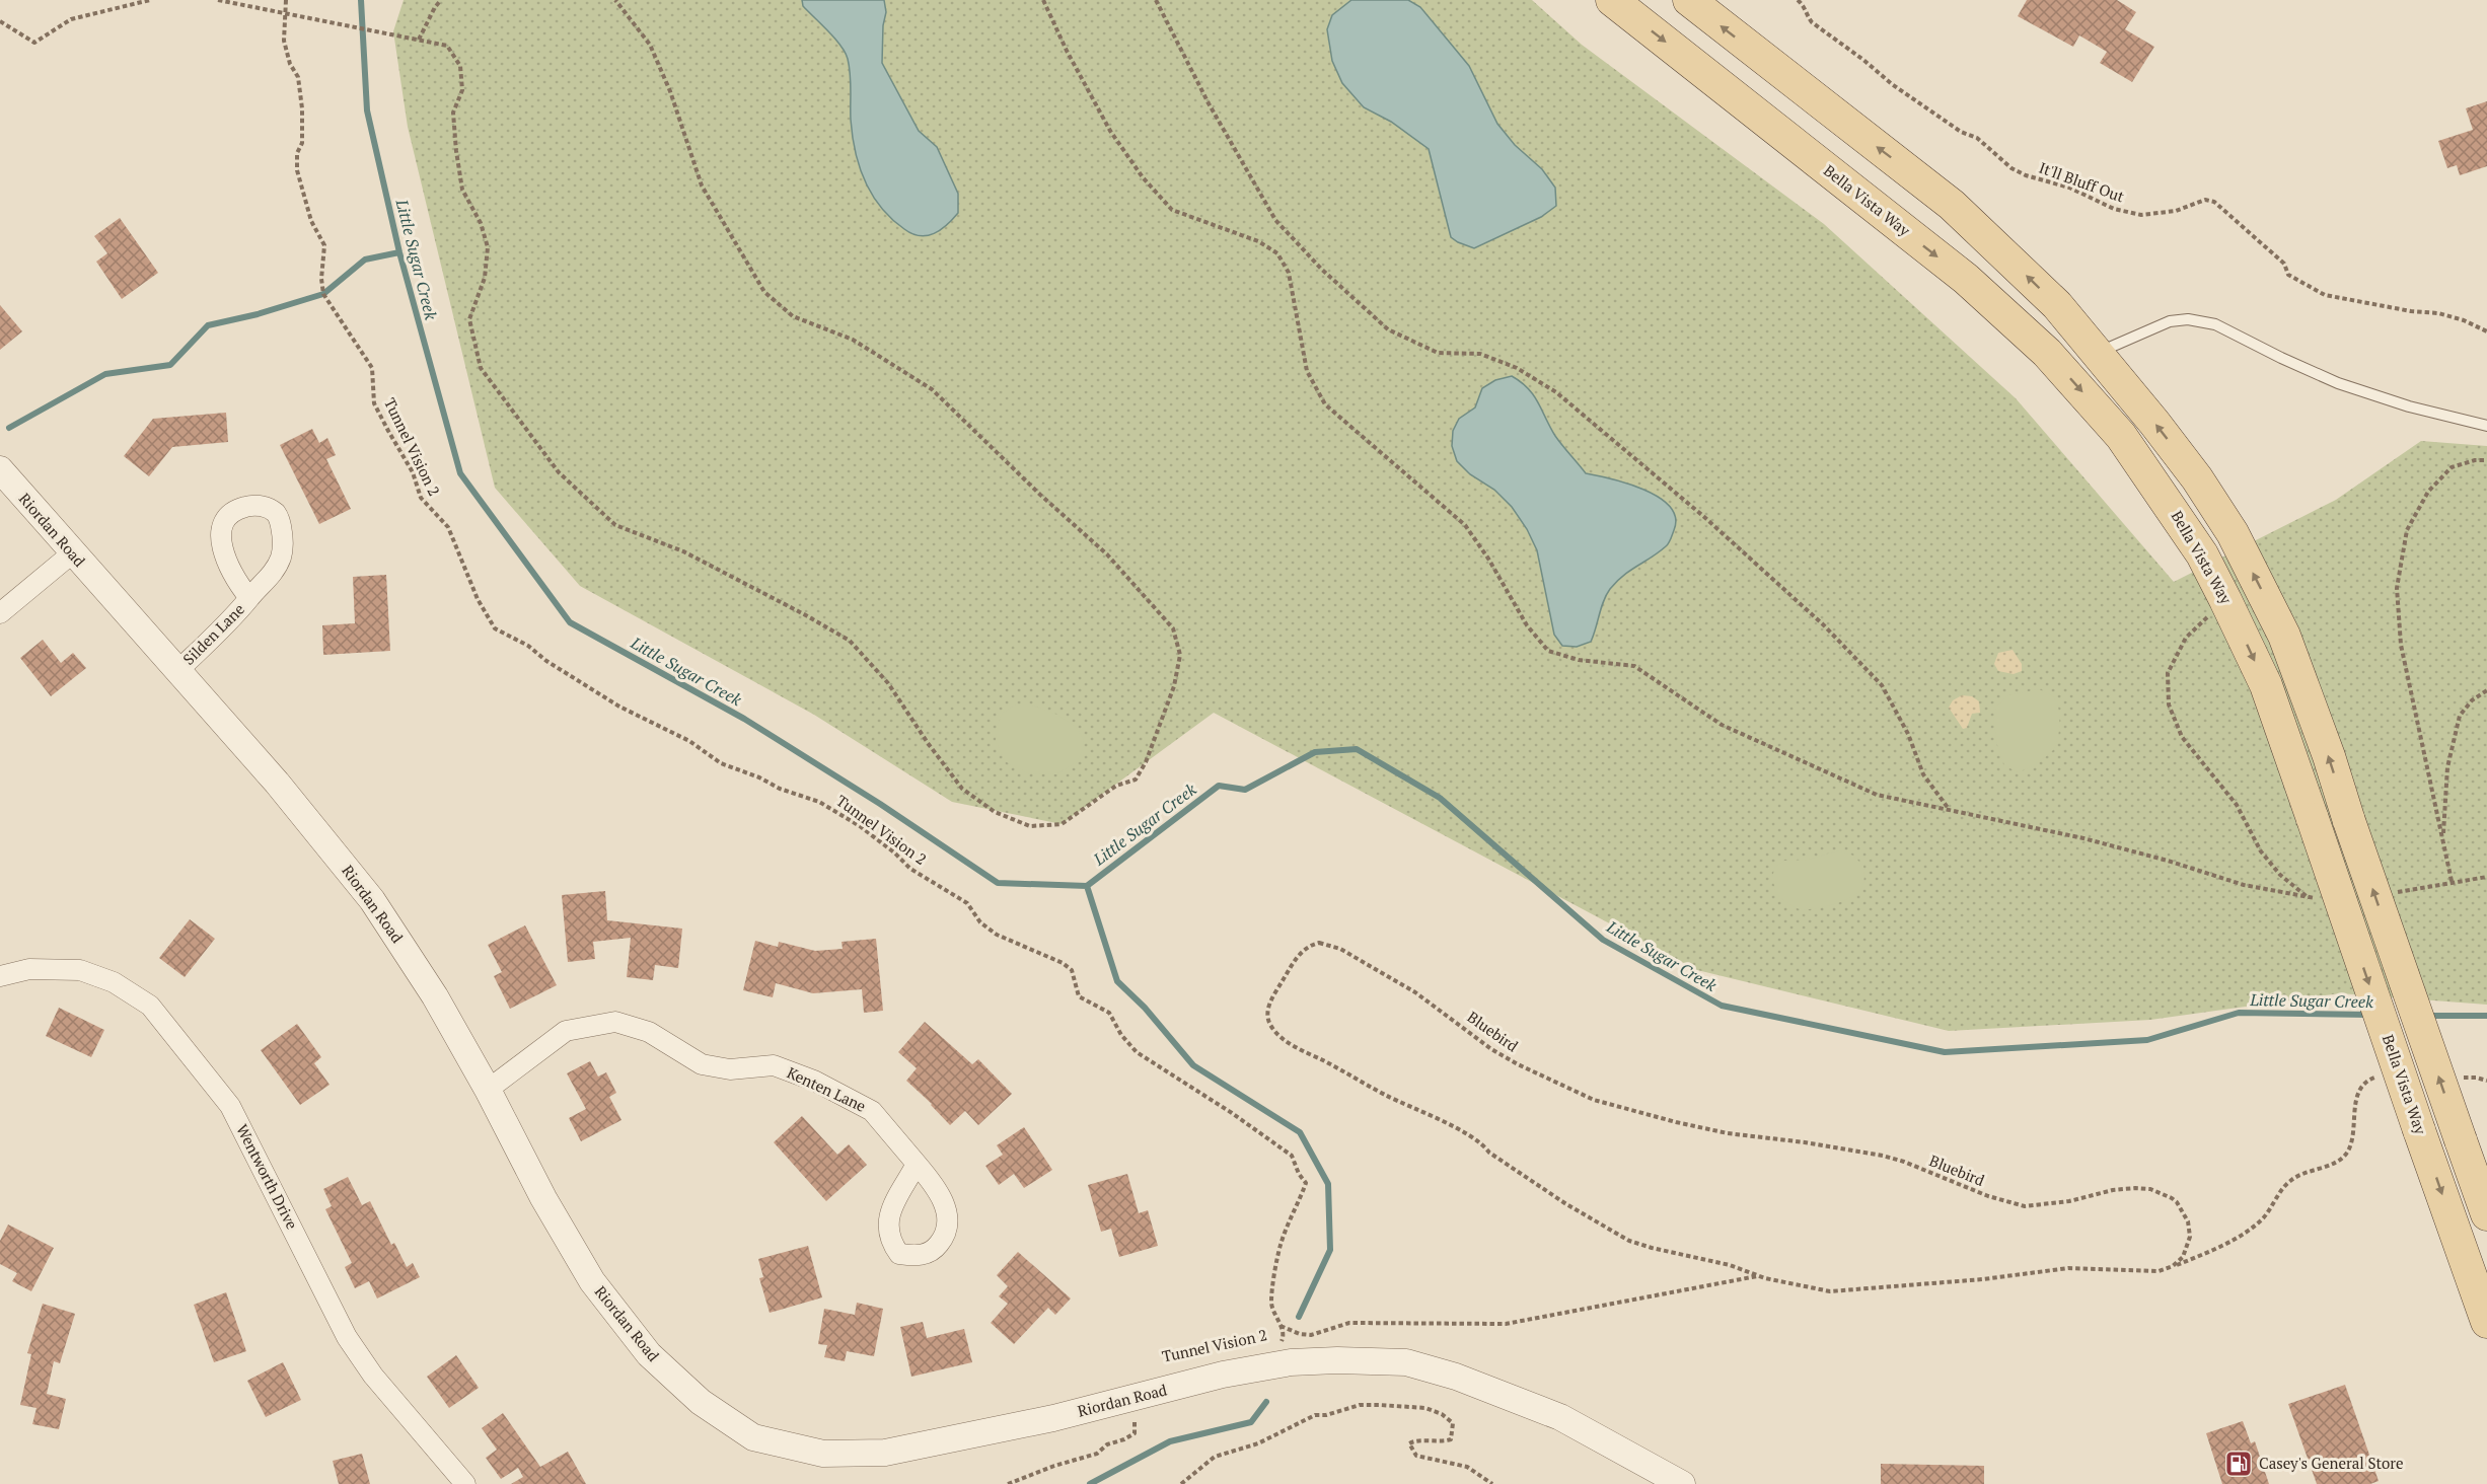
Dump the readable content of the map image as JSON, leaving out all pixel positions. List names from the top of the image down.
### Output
{
  "streets": {
    "main road": ["Bella Vista Way"],
    "street": [
      "Riordan Road",
      "Silden Lane",
      "Kenten Lane",
      "Wentworth Drive"
    ],
    "path": ["It'll Bluff Out", "Tunnel Vision 2", "Bluebird"]
  },
  "crossings": [
    ["Riordan Road", "Silden Lane"],
    ["Riordan Road", "Kenten Lane"]
  ],
  "water": ["Little Sugar Creek"],
  "places": {
    "fuel station": ["Casey's General Store"]
  }
}
